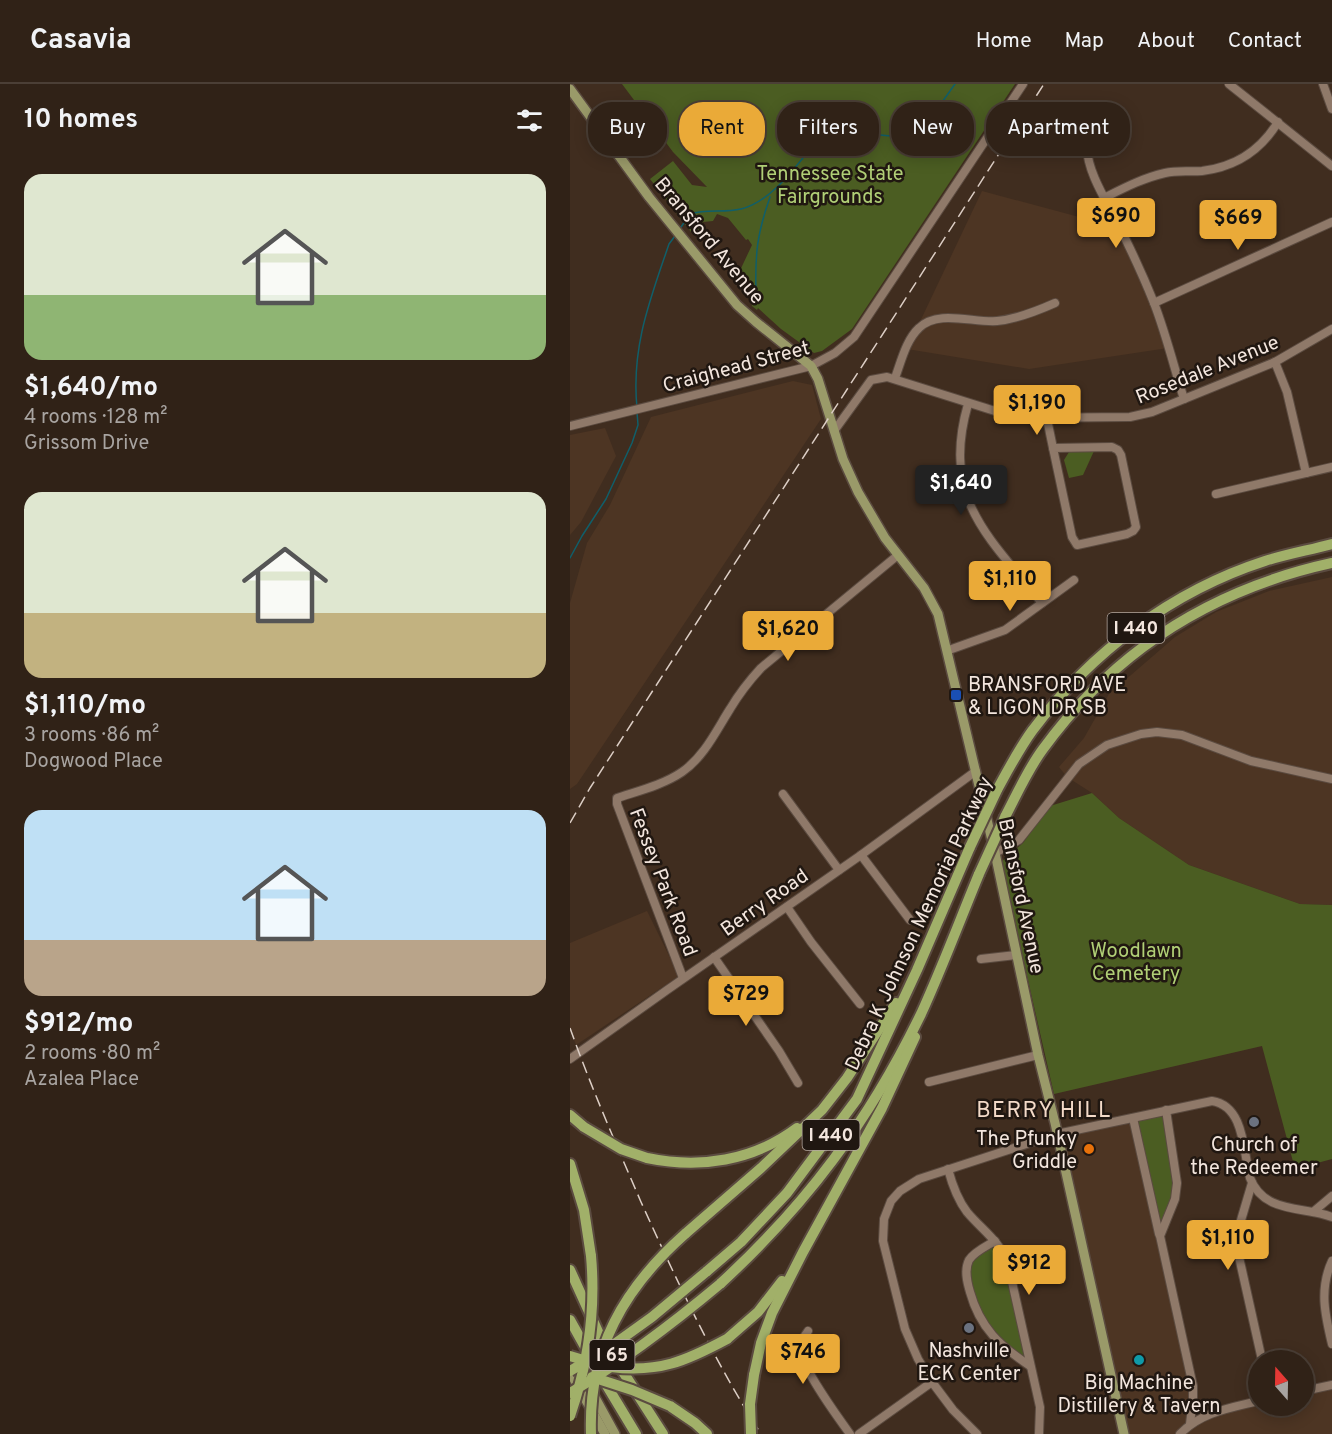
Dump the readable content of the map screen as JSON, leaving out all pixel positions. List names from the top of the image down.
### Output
{
  "streets": {
    "highway": ["I 440", "Debra K Johnson Memorial Parkway", "I 65"],
    "main road": ["Bransford Avenue"],
    "street": [
      "Craighead Street",
      "Rosedale Avenue",
      "Fessey Park Road",
      "Berry Road"
    ]
  },
  "crossings": [
    ["Bransford Avenue", "Craighead Street"],
    ["Bransford Avenue", "Fessey Park Road"],
    ["Bransford Avenue", "Berry Road"],
    ["Fessey Park Road", "Berry Road"]
  ],
  "districts": ["BERRY HILL"],
  "parks": ["Tennessee State Fairgrounds", "Woodlawn Cemetery"],
  "places": {
    "transit": ["BRANSFORD AVE & LIGON DR SB"],
    "other": [
      "Church of the Redeemer",
      "The Pfunky Griddle",
      "Nashville ECK Center",
      "Big Machine Distillery & Tavern"
    ]
  },
  "north": "top",
  "page": {
    "header": "Casavia",
    "nav": [
      "Home",
      "Map",
      "About",
      "Contact"
    ],
    "heading": "10 homes",
    "chip": [
      "Buy",
      "Rent",
      "Filters",
      "New",
      "Apartment"
    ],
    "list": [
      {
        "name": "$1,640/mo",
        "note": "4 rooms · 128 m² · Grissom Drive"
      },
      {
        "name": "$1,110/mo",
        "note": "3 rooms · 86 m² · Dogwood Place"
      },
      {
        "name": "$912/mo",
        "note": "2 rooms · 80 m² · Azalea Place"
      }
    ],
    "price": [
      "$690",
      "$669",
      "$1,190",
      "$1,640",
      "$1,110",
      "$1,620",
      "$729",
      "$1,110",
      "$912",
      "$746"
    ]
  }
}
